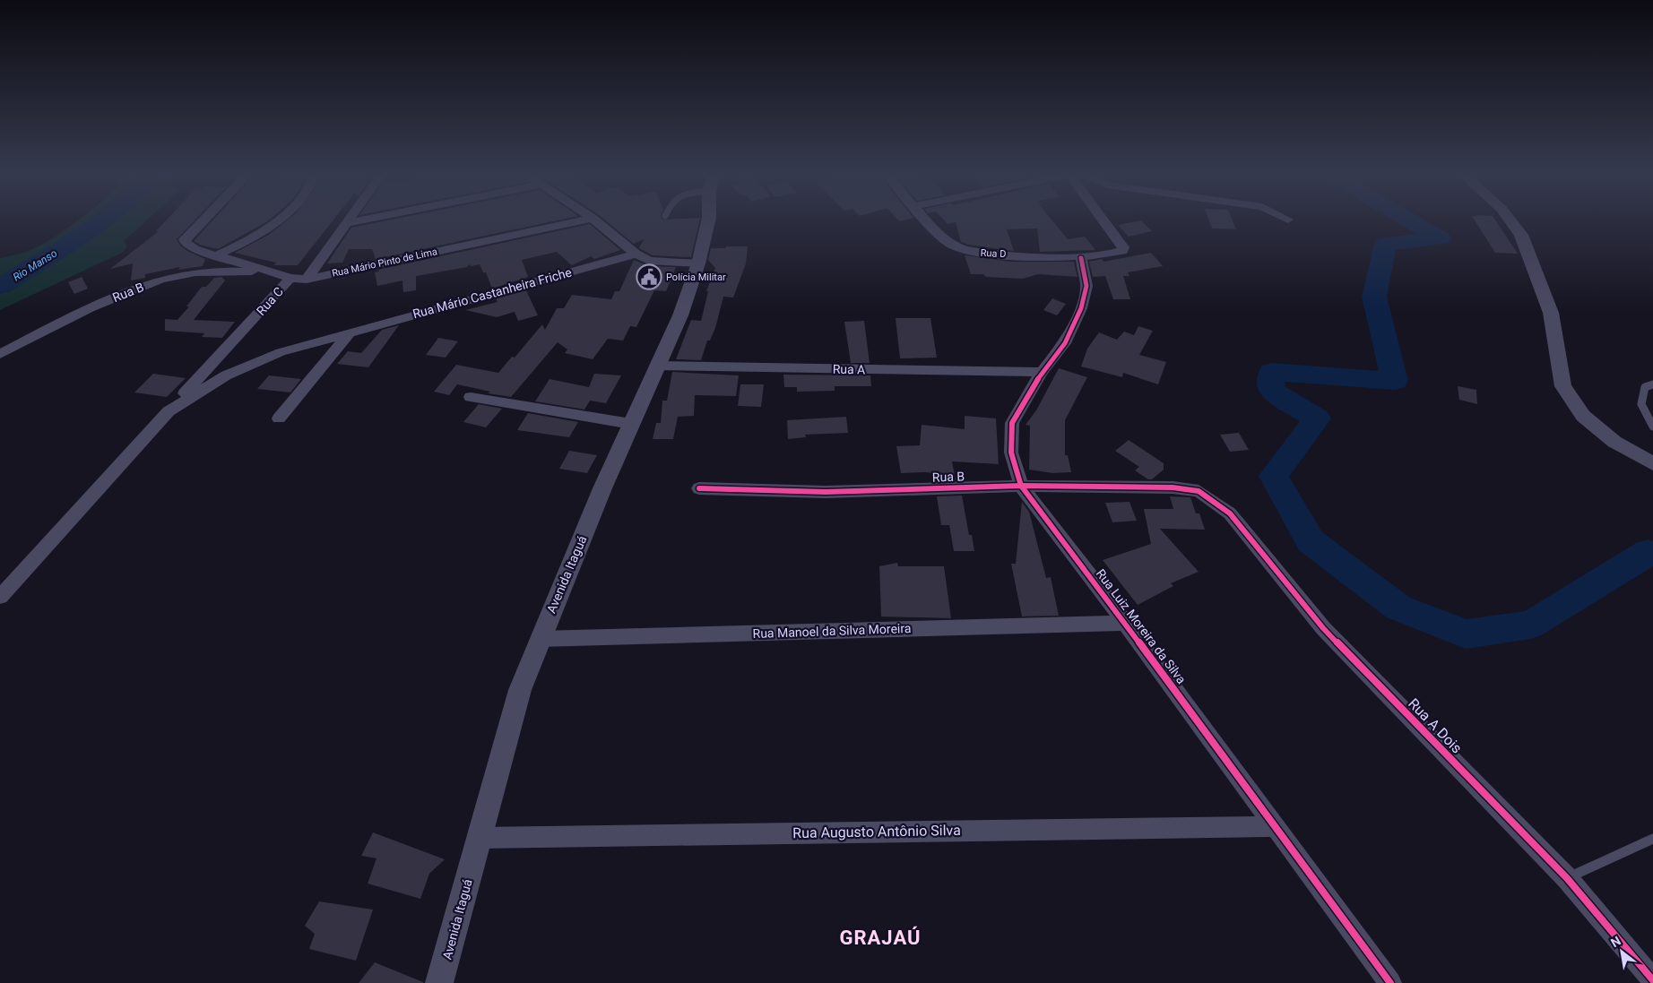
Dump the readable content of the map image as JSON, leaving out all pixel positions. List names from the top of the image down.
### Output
{
  "streets": {
    "street": [
      "Rua D",
      "Rua Mário Pinto de Lima",
      "Rua B",
      "Rua Mário Castanheira Friche",
      "Rua C",
      "Rua A",
      "Avenida Itaguá",
      "Rua Luiz Moreira da Silva",
      "Rua Manoel da Silva Moreira",
      "Rua A Dois",
      "Rua Augusto Antônio Silva"
    ]
  },
  "crossings": [
    ["Rua D", "Rua Luiz Moreira da Silva"],
    ["Rua Mário Pinto de Lima", "Rua B"],
    ["Rua Mário Pinto de Lima", "Rua C"],
    ["Rua B", "Rua Luiz Moreira da Silva"],
    ["Rua B", "Rua A Dois"],
    ["Rua Mário Castanheira Friche", "Rua C"],
    ["Rua A", "Avenida Itaguá"],
    ["Rua A", "Rua Luiz Moreira da Silva"],
    ["Avenida Itaguá", "Rua Manoel da Silva Moreira"],
    ["Avenida Itaguá", "Rua Augusto Antônio Silva"],
    ["Rua Luiz Moreira da Silva", "Rua Manoel da Silva Moreira"],
    ["Rua Luiz Moreira da Silva", "Rua Augusto Antônio Silva"]
  ],
  "districts": ["GRAJAÚ"],
  "water": ["Rio Manso"],
  "places": {
    "public building": ["Polícia Militar"]
  },
  "north": "top left"
}
